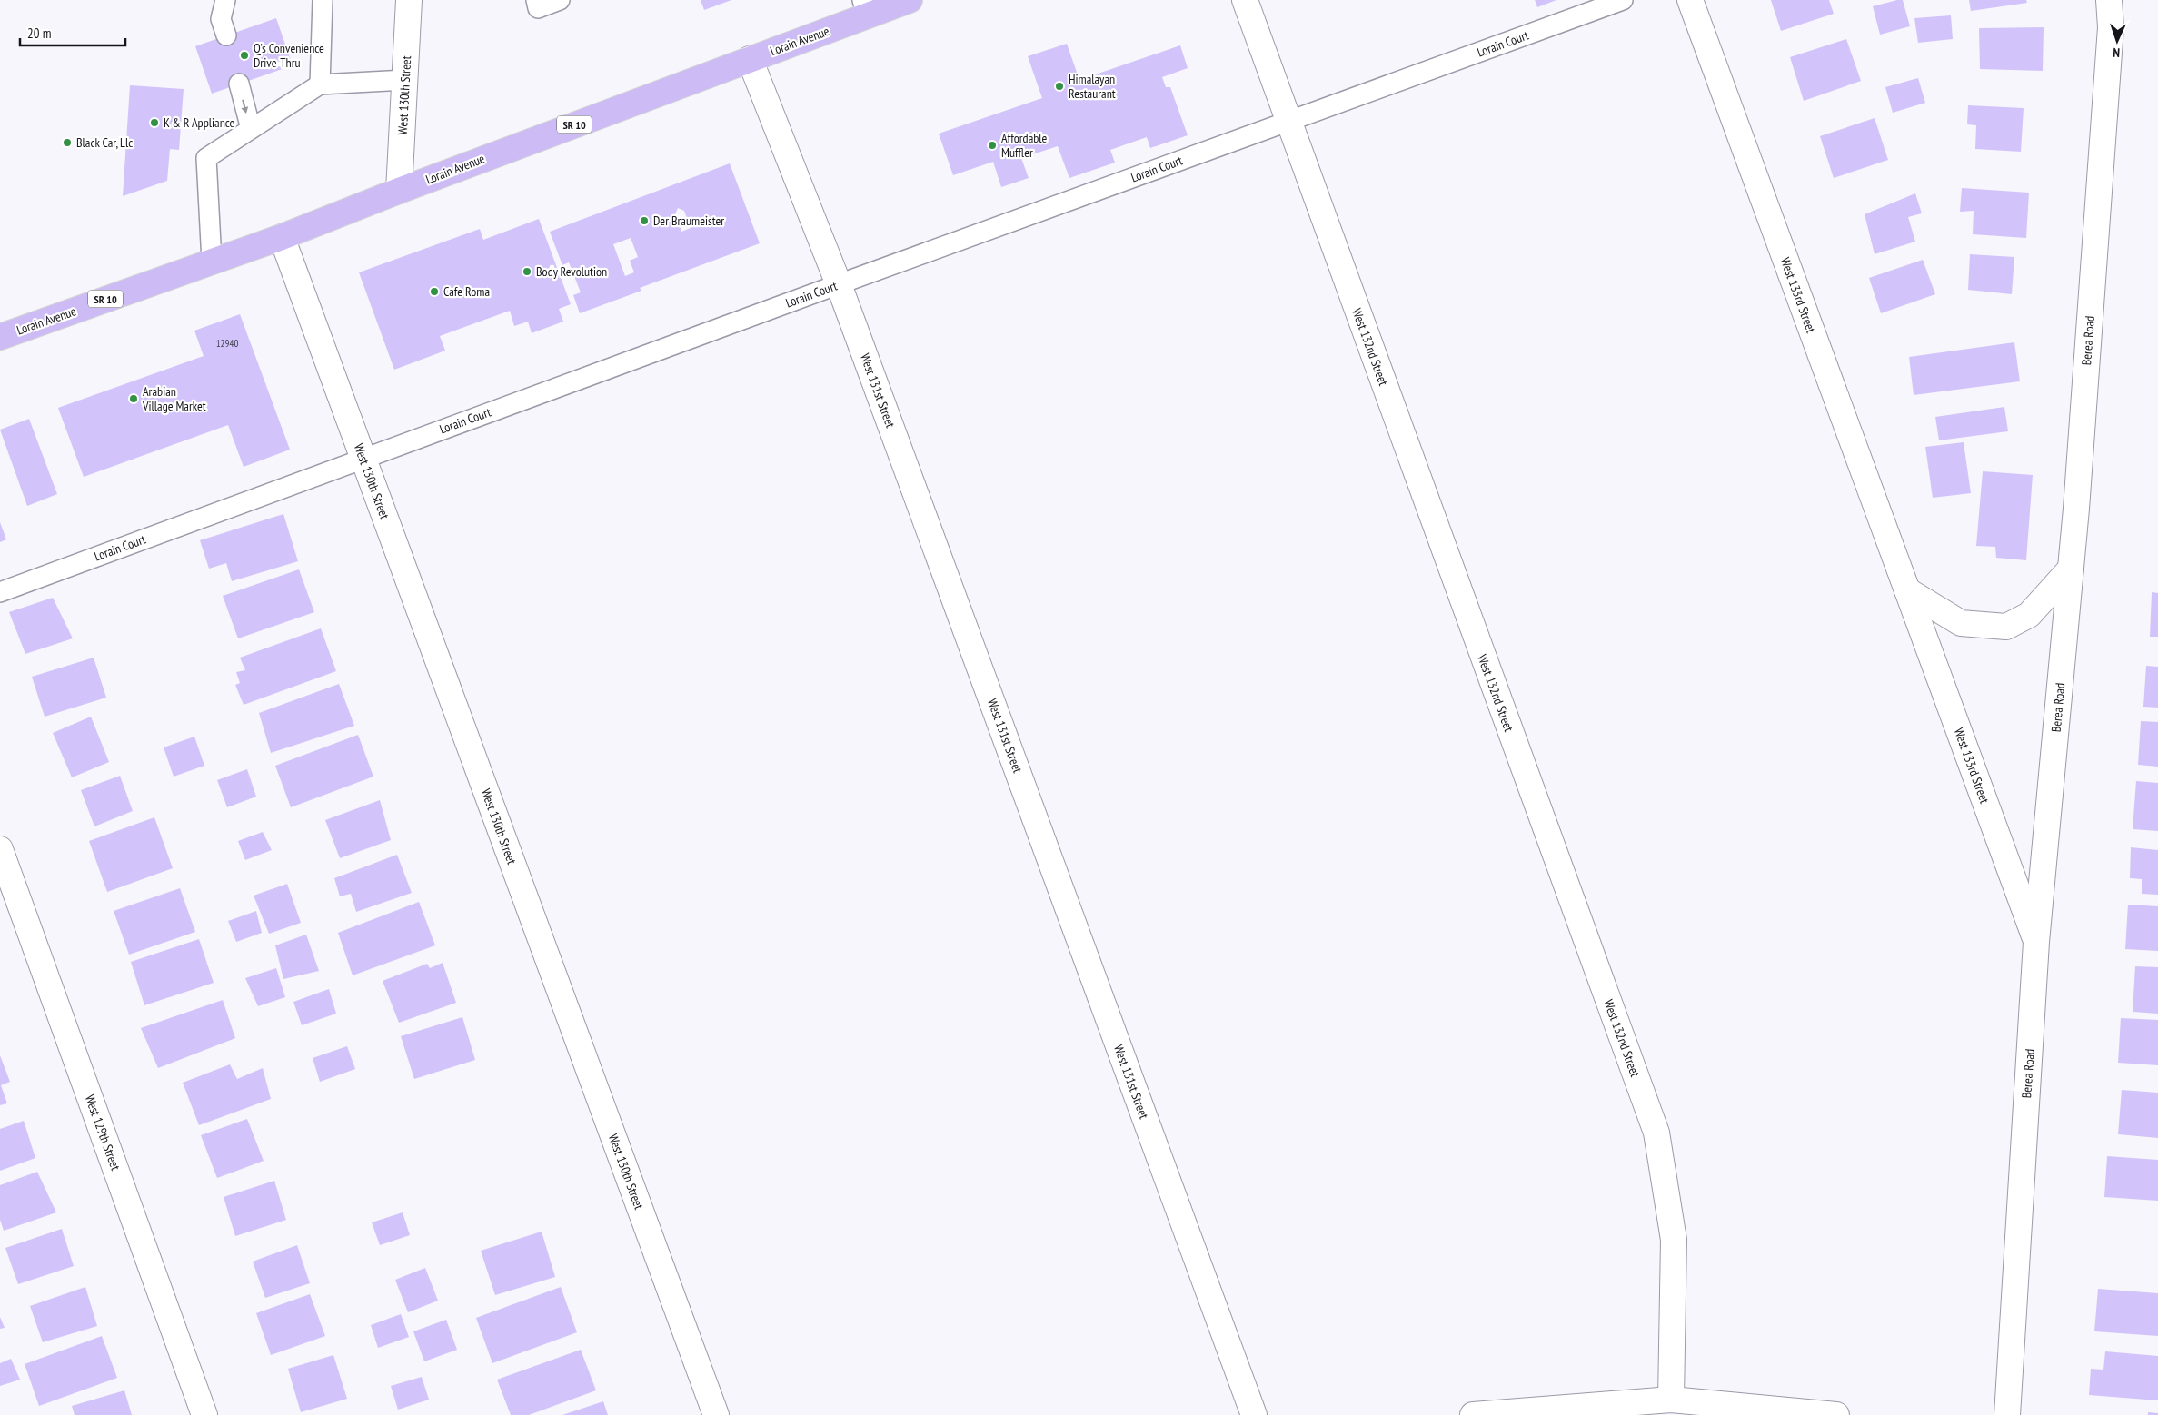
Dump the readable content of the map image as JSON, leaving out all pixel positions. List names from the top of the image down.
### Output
{
  "streets": {
    "main road": ["Lorain Avenue", "SR 10"],
    "street": [
      "West 130th Street",
      "West 133rd Street",
      "Berea Road",
      "West 132nd Street",
      "West 131st Street",
      "West 129th Street"
    ],
    "lane": ["Lorain Court"]
  },
  "crossings": [
    ["Lorain Avenue", "West 130th Street"],
    ["Lorain Avenue", "West 131st Street"],
    ["Lorain Court", "West 130th Street"],
    ["Lorain Court", "West 132nd Street"],
    ["Lorain Court", "West 131st Street"],
    ["West 133rd Street", "Berea Road"]
  ],
  "places": [
    "Q's Convenience Drive-Thru",
    "Himalayan Restaurant",
    "K & R Appliance",
    "Black Car, Llc",
    "Affordable Muffler",
    "Der Braumeister",
    "Body Revolution",
    "Cafe Roma",
    "Arabian Village Market"
  ],
  "house_numbers": ["12940"],
  "scale_bar": "20 m",
  "north": "bottom"
}
